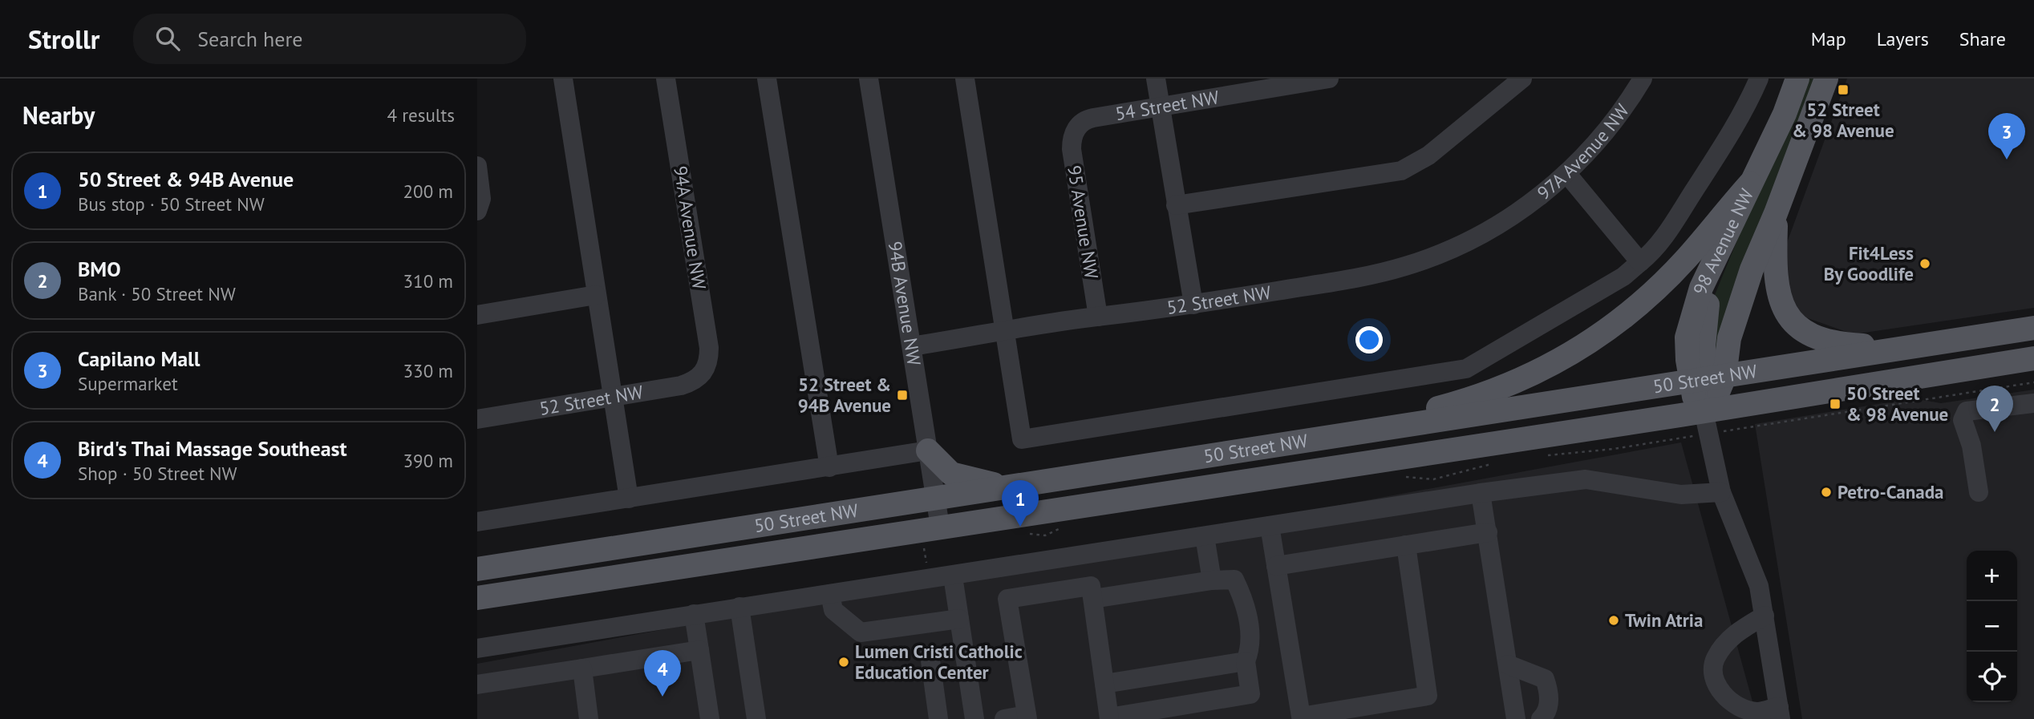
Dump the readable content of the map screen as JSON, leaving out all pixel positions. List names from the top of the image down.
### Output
{
  "streets": {
    "main road": ["98 Avenue NW", "50 Street NW"],
    "street": [
      "54 Street NW",
      "97A Avenue NW",
      "95 Avenue NW",
      "94A Avenue NW",
      "52 Street NW",
      "94B Avenue NW"
    ]
  },
  "crossings": [
    ["54 Street NW", "95 Avenue NW"],
    ["97A Avenue NW", "52 Street NW"],
    ["95 Avenue NW", "52 Street NW"],
    ["94A Avenue NW", "52 Street NW"],
    ["98 Avenue NW", "50 Street NW"],
    ["52 Street NW", "94B Avenue NW"],
    ["94B Avenue NW", "50 Street NW"]
  ],
  "places": {
    "transit": ["52 Street & 98 Avenue", "52 Street & 94B Avenue", "50 Street & 98 Avenue"],
    "other": [
      "Fit4Less By Goodlife",
      "Petro-Canada",
      "Twin Atria",
      "Lumen Cristi Catholic Education Center"
    ]
  },
  "page": {
    "header": "Strollr",
    "search": "Search here",
    "nav": ["Map", "Layers", "Share"],
    "heading": ["Nearby", "4 results"],
    "pins": [
      "3",
      "2",
      "1",
      "4"
    ],
    "list": [
      {
        "mark": "1",
        "name": "50 Street & 94B Avenue",
        "note": "Bus stop · 50 Street NW",
        "value": "200 m"
      },
      {
        "mark": "2",
        "name": "BMO",
        "note": "Bank · 50 Street NW",
        "value": "310 m"
      },
      {
        "mark": "3",
        "name": "Capilano Mall",
        "note": "Supermarket",
        "value": "330 m"
      },
      {
        "mark": "4",
        "name": "Bird's Thai Massage Southeast",
        "note": "Shop · 50 Street NW",
        "value": "390 m"
      }
    ],
    "map_buttons": ["+", "−"]
  }
}
